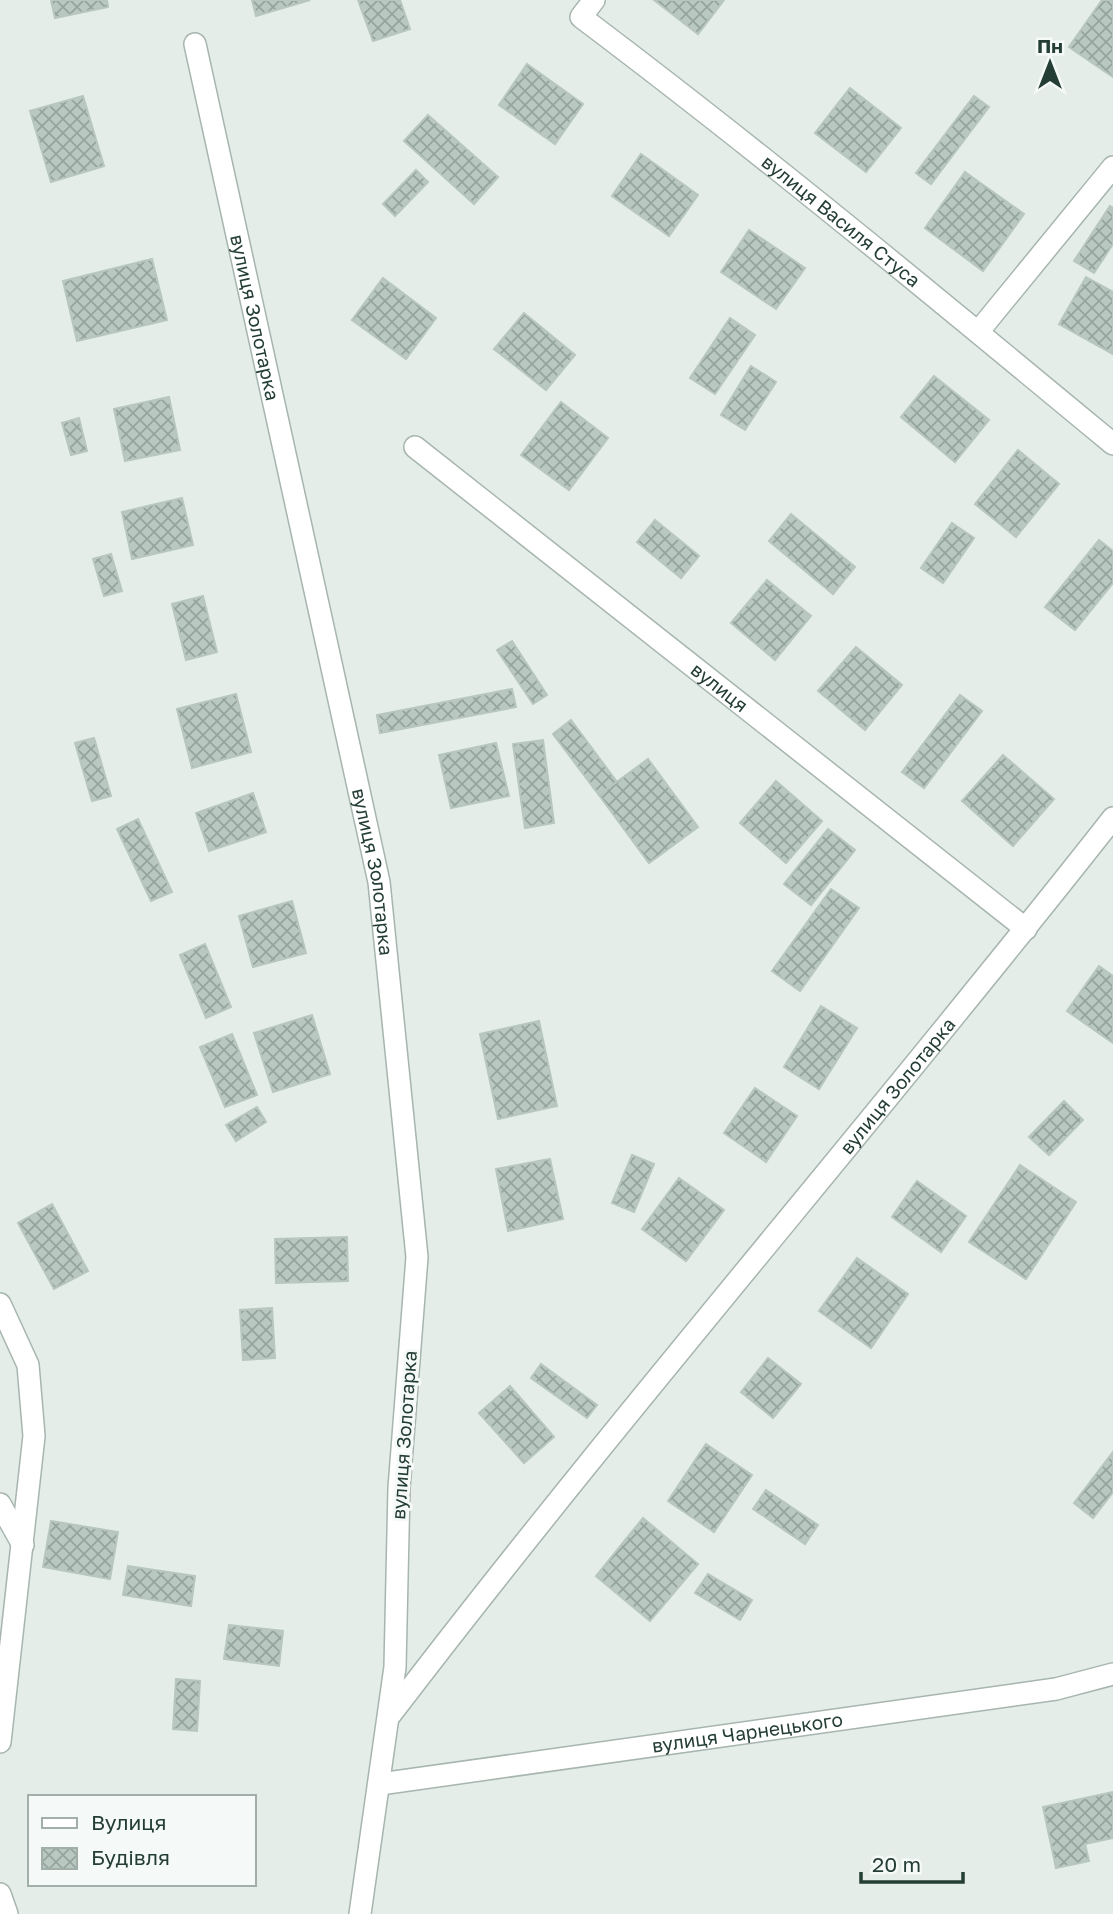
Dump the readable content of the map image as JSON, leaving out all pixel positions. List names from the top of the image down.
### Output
{
  "streets": {
    "street": [
      "вулиця Василя Стуса",
      "вулиця Золотарка",
      "вулиця",
      "вулиця Чарнецького"
    ]
  },
  "crossings": [
    ["вулиця Золотарка", "вулиця"],
    ["вулиця Золотарка", "вулиця Чарнецького"]
  ],
  "legend": ["Вулиця", "Будівля"],
  "scale_bar": "20 m",
  "north": "top"
}
